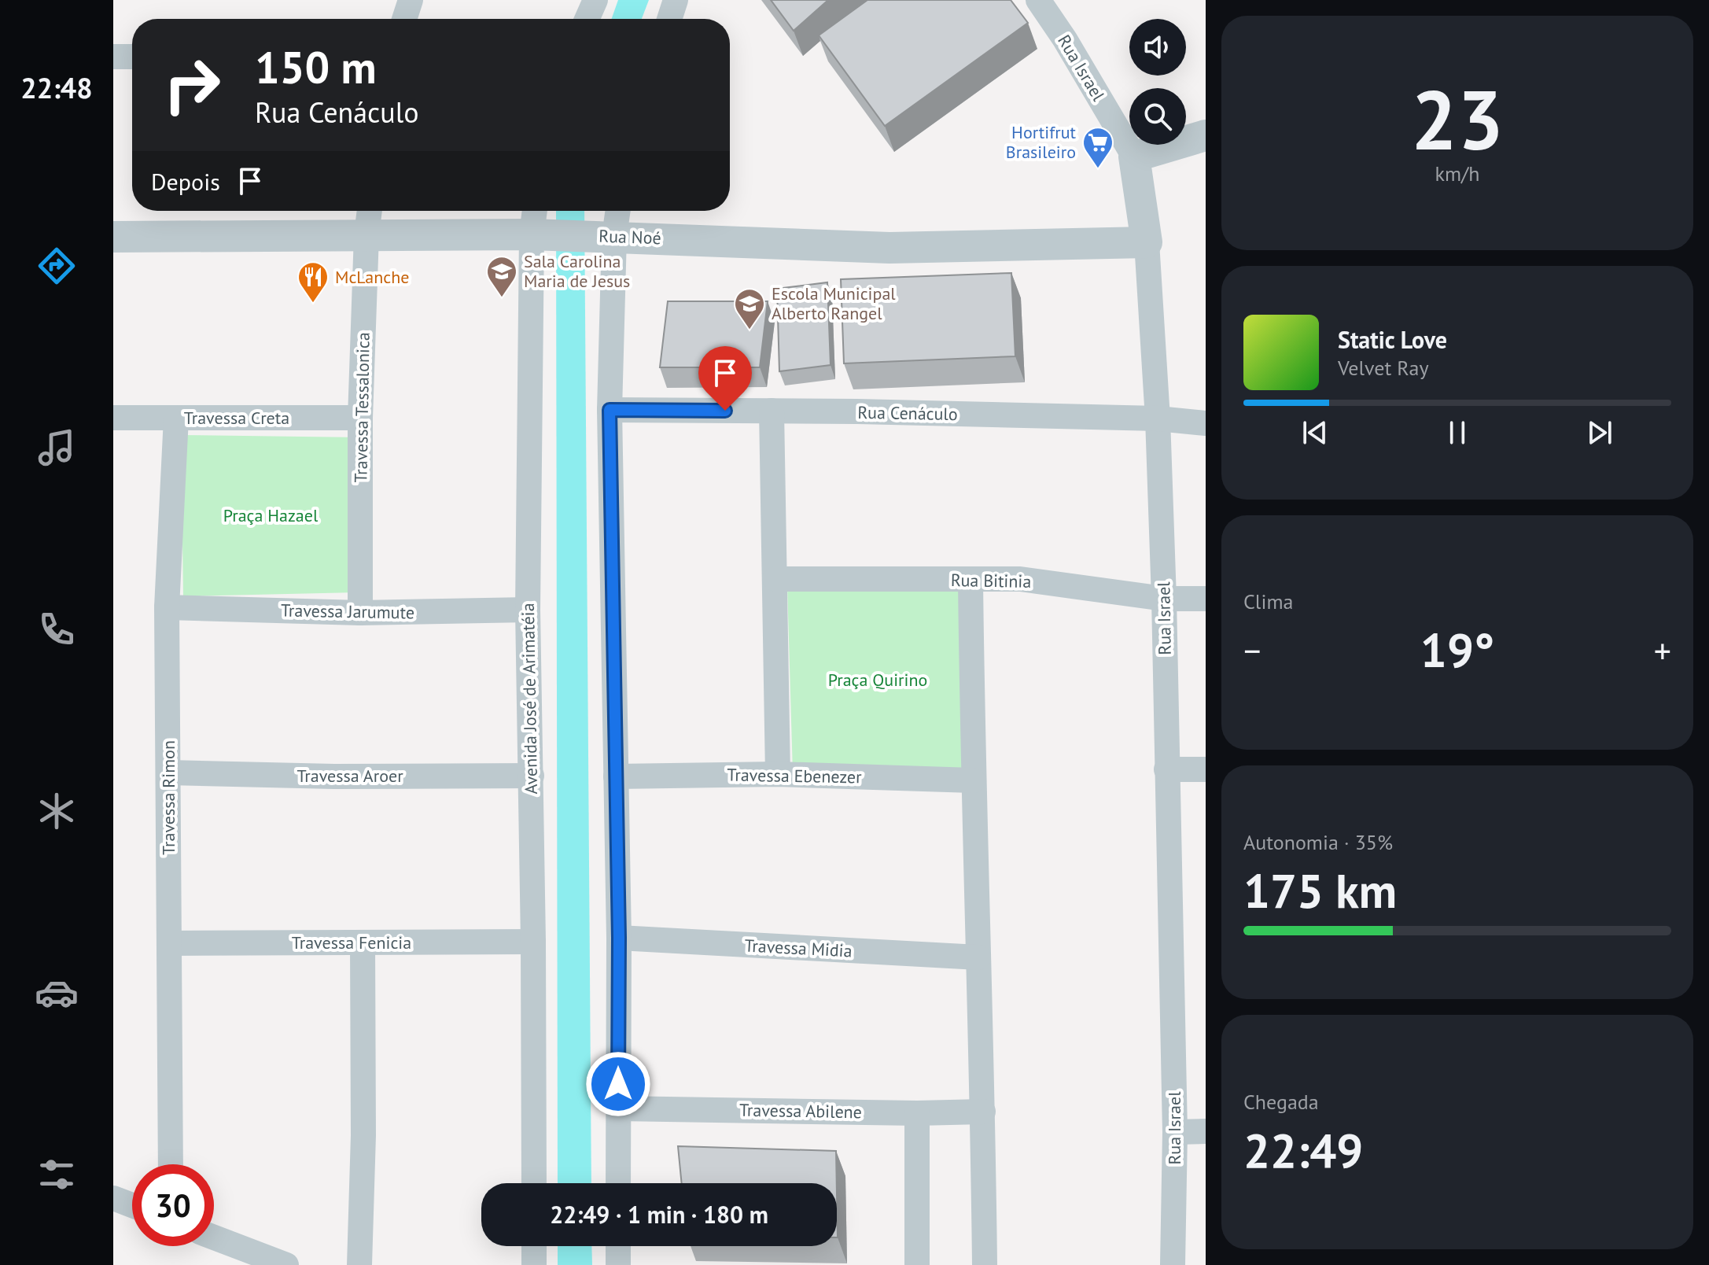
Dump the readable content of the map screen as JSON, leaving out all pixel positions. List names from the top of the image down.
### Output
{
  "streets": {
    "street": [
      "Rua Israel",
      "Rua Noé",
      "Travessa Tessalonica",
      "Rua Cenáculo",
      "Travessa Creta",
      "Rua Bitinia",
      "Travessa Jarumute",
      "Avenida José de Arimatéia",
      "Travessa Aroer",
      "Travessa Ebenezer",
      "Travessa Rimon",
      "Travessa Fenicia",
      "Travessa Midia",
      "Travessa Abilene"
    ]
  },
  "crossings": [
    ["Rua Israel", "Rua Noé"],
    ["Rua Israel", "Rua Cenáculo"],
    ["Rua Israel", "Rua Bitinia"],
    ["Rua Noé", "Travessa Tessalonica"],
    ["Rua Noé", "Avenida José de Arimatéia"],
    ["Travessa Tessalonica", "Travessa Creta"],
    ["Travessa Tessalonica", "Travessa Jarumute"],
    ["Travessa Creta", "Travessa Rimon"],
    ["Travessa Jarumute", "Avenida José de Arimatéia"],
    ["Travessa Jarumute", "Travessa Rimon"],
    ["Avenida José de Arimatéia", "Travessa Aroer"],
    ["Avenida José de Arimatéia", "Travessa Fenicia"],
    ["Travessa Aroer", "Travessa Rimon"],
    ["Travessa Rimon", "Travessa Fenicia"]
  ],
  "parks": ["Praça Hazael", "Praça Quirino"],
  "places": {
    "supermarket": ["Hortifrut Brasileiro"],
    "school or university": ["Sala Carolina Maria de Jesus", "Escola Municipal Alberto Rangel"],
    "restaurant": ["McLanche"]
  },
  "page": {
    "tabs": "22:48",
    "tile": [
      ["23", "km/h"],
      "Clima",
      ["Autonomia · 35%", "175 km"],
      ["Chegada", "22:49"]
    ],
    "turn": ["150 m", "Rua Cenáculo"],
    "then": "Depois",
    "song": ["Static Love", "Velvet Ray"],
    "heat": ["−", "19°", "+"],
    "limit": "30",
    "trip": "22:49 · 1 min · 180 m"
  }
}
